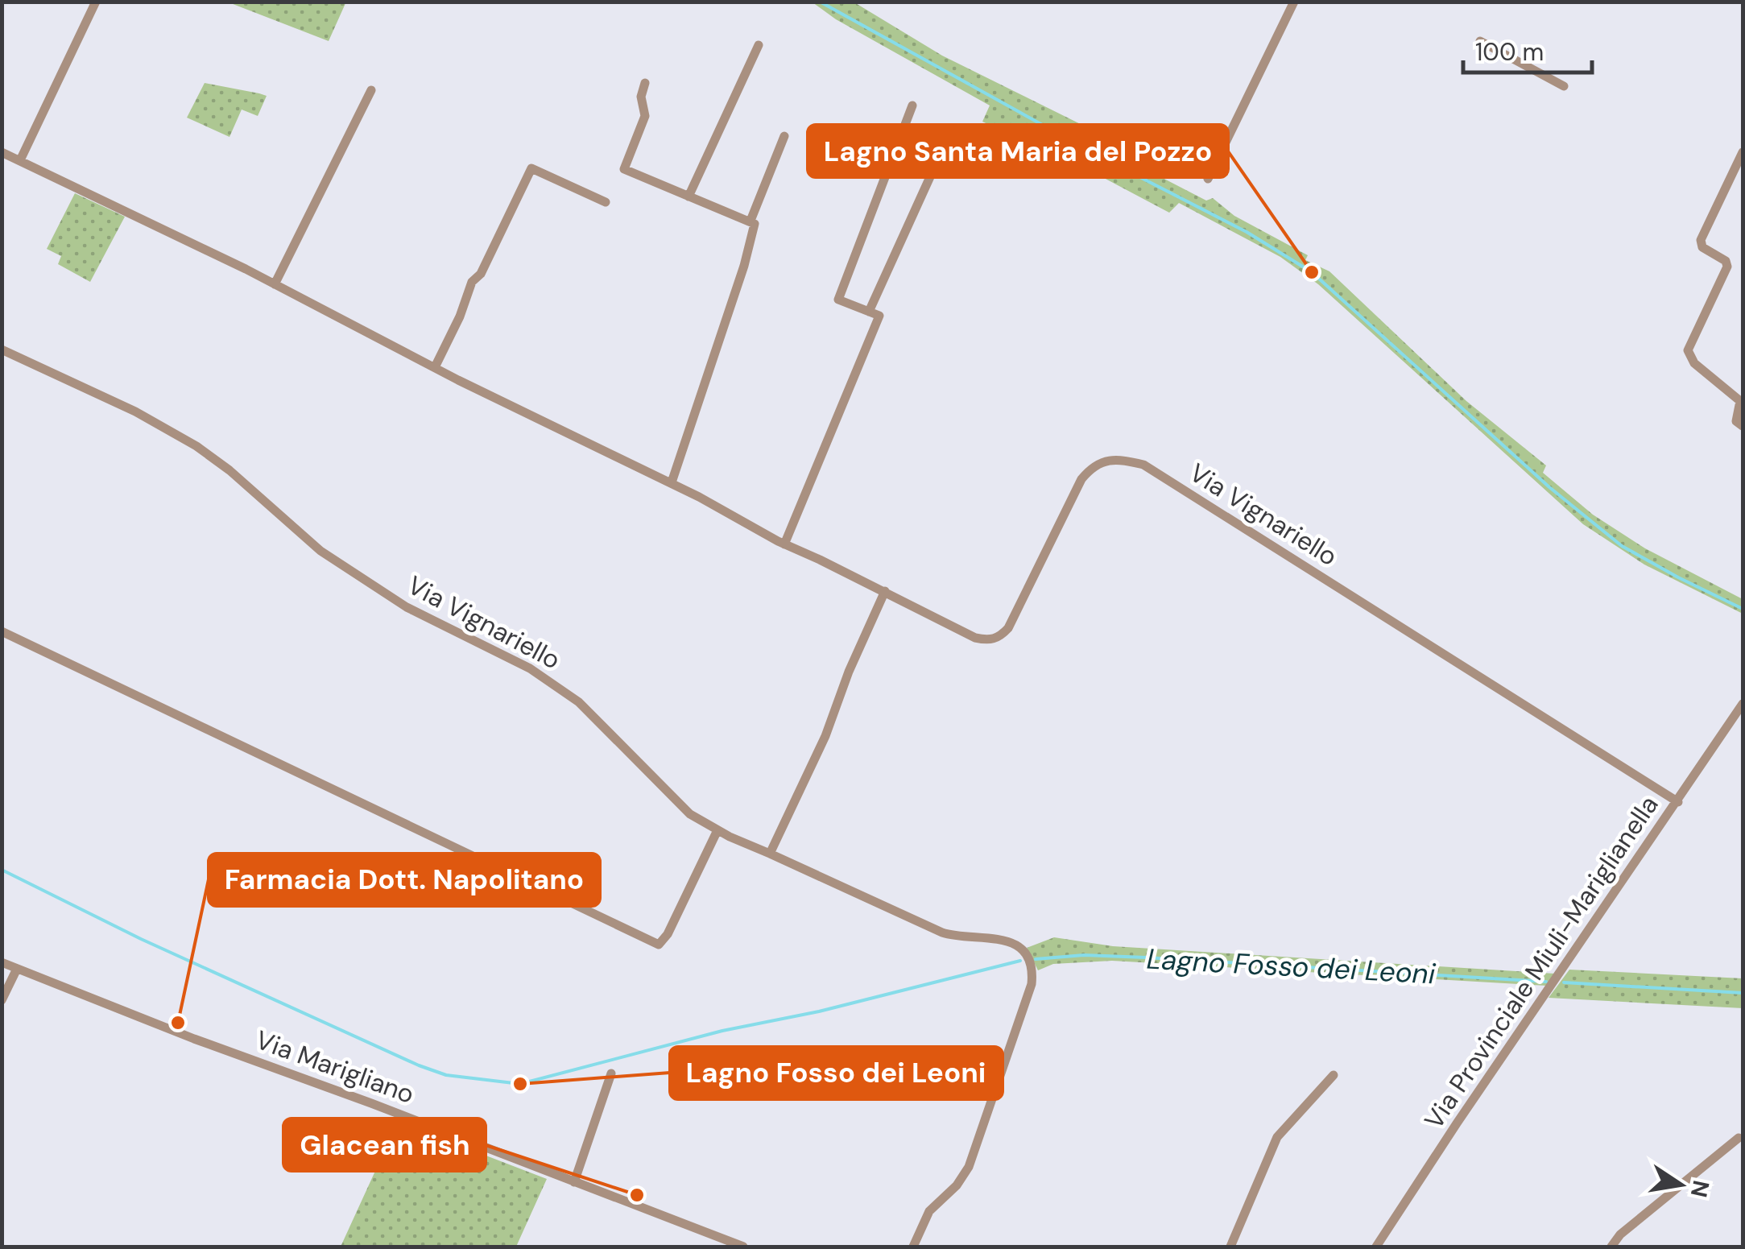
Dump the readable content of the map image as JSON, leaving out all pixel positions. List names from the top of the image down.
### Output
{
  "streets": {
    "street": ["Via Vignariello", "Via Provinciale Miuli-Mariglianella", "Via Marigliano"]
  },
  "crossings": [
    ["Via Vignariello", "Via Provinciale Miuli-Mariglianella"]
  ],
  "water": ["Lagno Fosso dei Leoni"],
  "places": [
    "Lagno Santa Maria del Pozzo",
    "Farmacia Dott. Napolitano",
    "Lagno Fosso dei Leoni",
    "Glacean fish"
  ],
  "scale_bar": "100 m",
  "north": "right"
}
